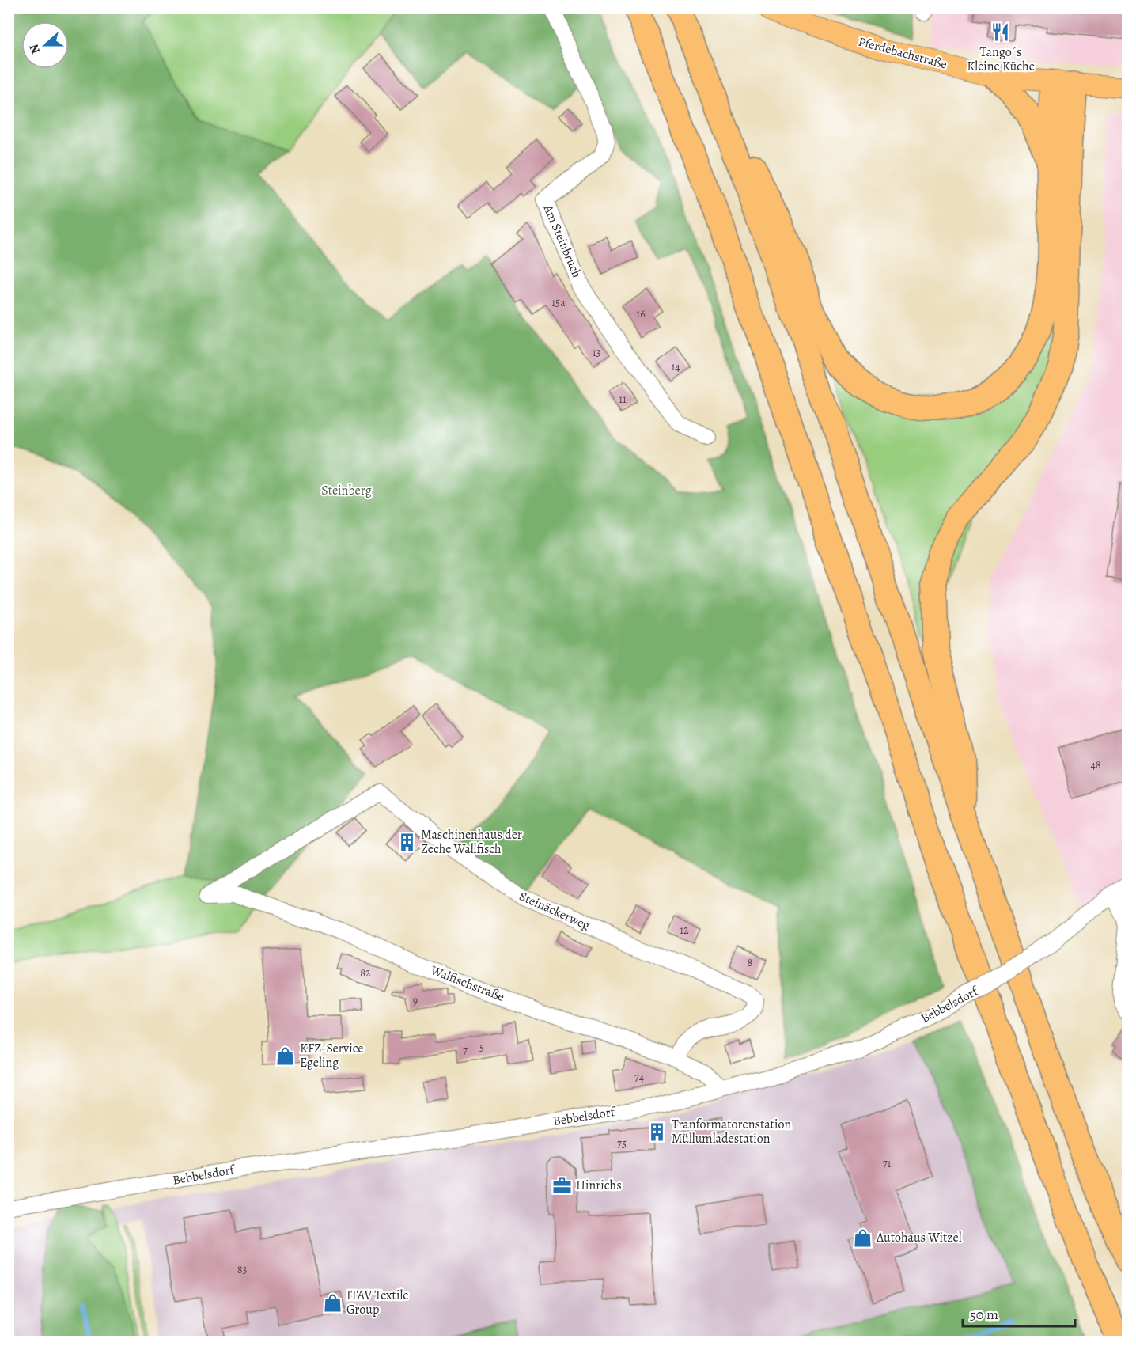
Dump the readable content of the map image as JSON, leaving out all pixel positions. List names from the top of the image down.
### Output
{
  "streets": {
    "main road": ["Pferdebachstraße"],
    "street": [
      "Am Steinbruch",
      "Steinäckerweg",
      "Walfischstraße",
      "Bebbelsdorf"
    ]
  },
  "crossings": [
    ["Steinäckerweg", "Walfischstraße"],
    ["Walfischstraße", "Bebbelsdorf"]
  ],
  "parks": ["Steinberg"],
  "places": {
    "restaurant": ["Tango´s Kleine Küche"],
    "building": ["Maschinenhaus der Zeche Wallfisch", "Tranformatorenstation Müllumladestation"],
    "shop": ["KFZ-Service Egeling", "Autohaus Witzel", "ITAV Textile Group"],
    "office": ["Hinrichs"]
  },
  "house_numbers": [
    "15a",
    "16",
    "13",
    "14",
    "11",
    "48",
    "12",
    "8",
    "82",
    "9",
    "5",
    "7",
    "74",
    "75",
    "71",
    "83"
  ],
  "scale_bar": "50 m",
  "north": "left"
}
